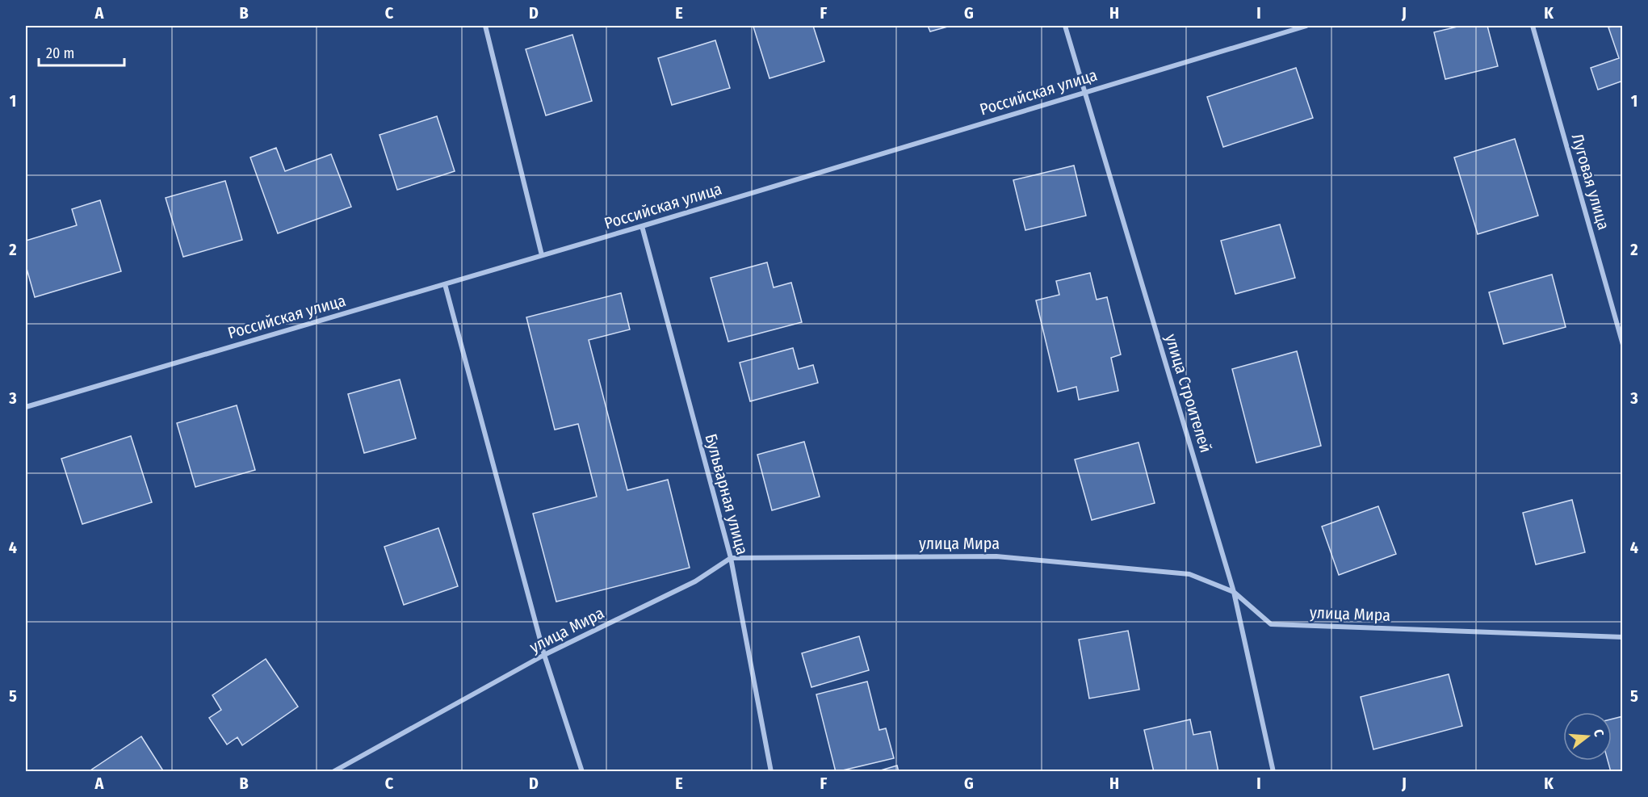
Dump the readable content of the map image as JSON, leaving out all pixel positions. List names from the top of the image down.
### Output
{
  "streets": {
    "street": [
      "Российская улица",
      "Луговая улица",
      "улица Строителей",
      "Бульварная улица",
      "улица Мира"
    ]
  },
  "crossings": [
    ["Российская улица", "улица Строителей"],
    ["Российская улица", "Бульварная улица"],
    ["улица Строителей", "улица Мира"],
    ["Бульварная улица", "улица Мира"]
  ],
  "scale_bar": "20 m",
  "north": "right",
  "grid": {
    "columns": [
      "A",
      "B",
      "C",
      "D",
      "E",
      "F",
      "G",
      "H",
      "I",
      "J",
      "K"
    ],
    "rows": [
      "1",
      "2",
      "3",
      "4",
      "5"
    ]
  }
}
